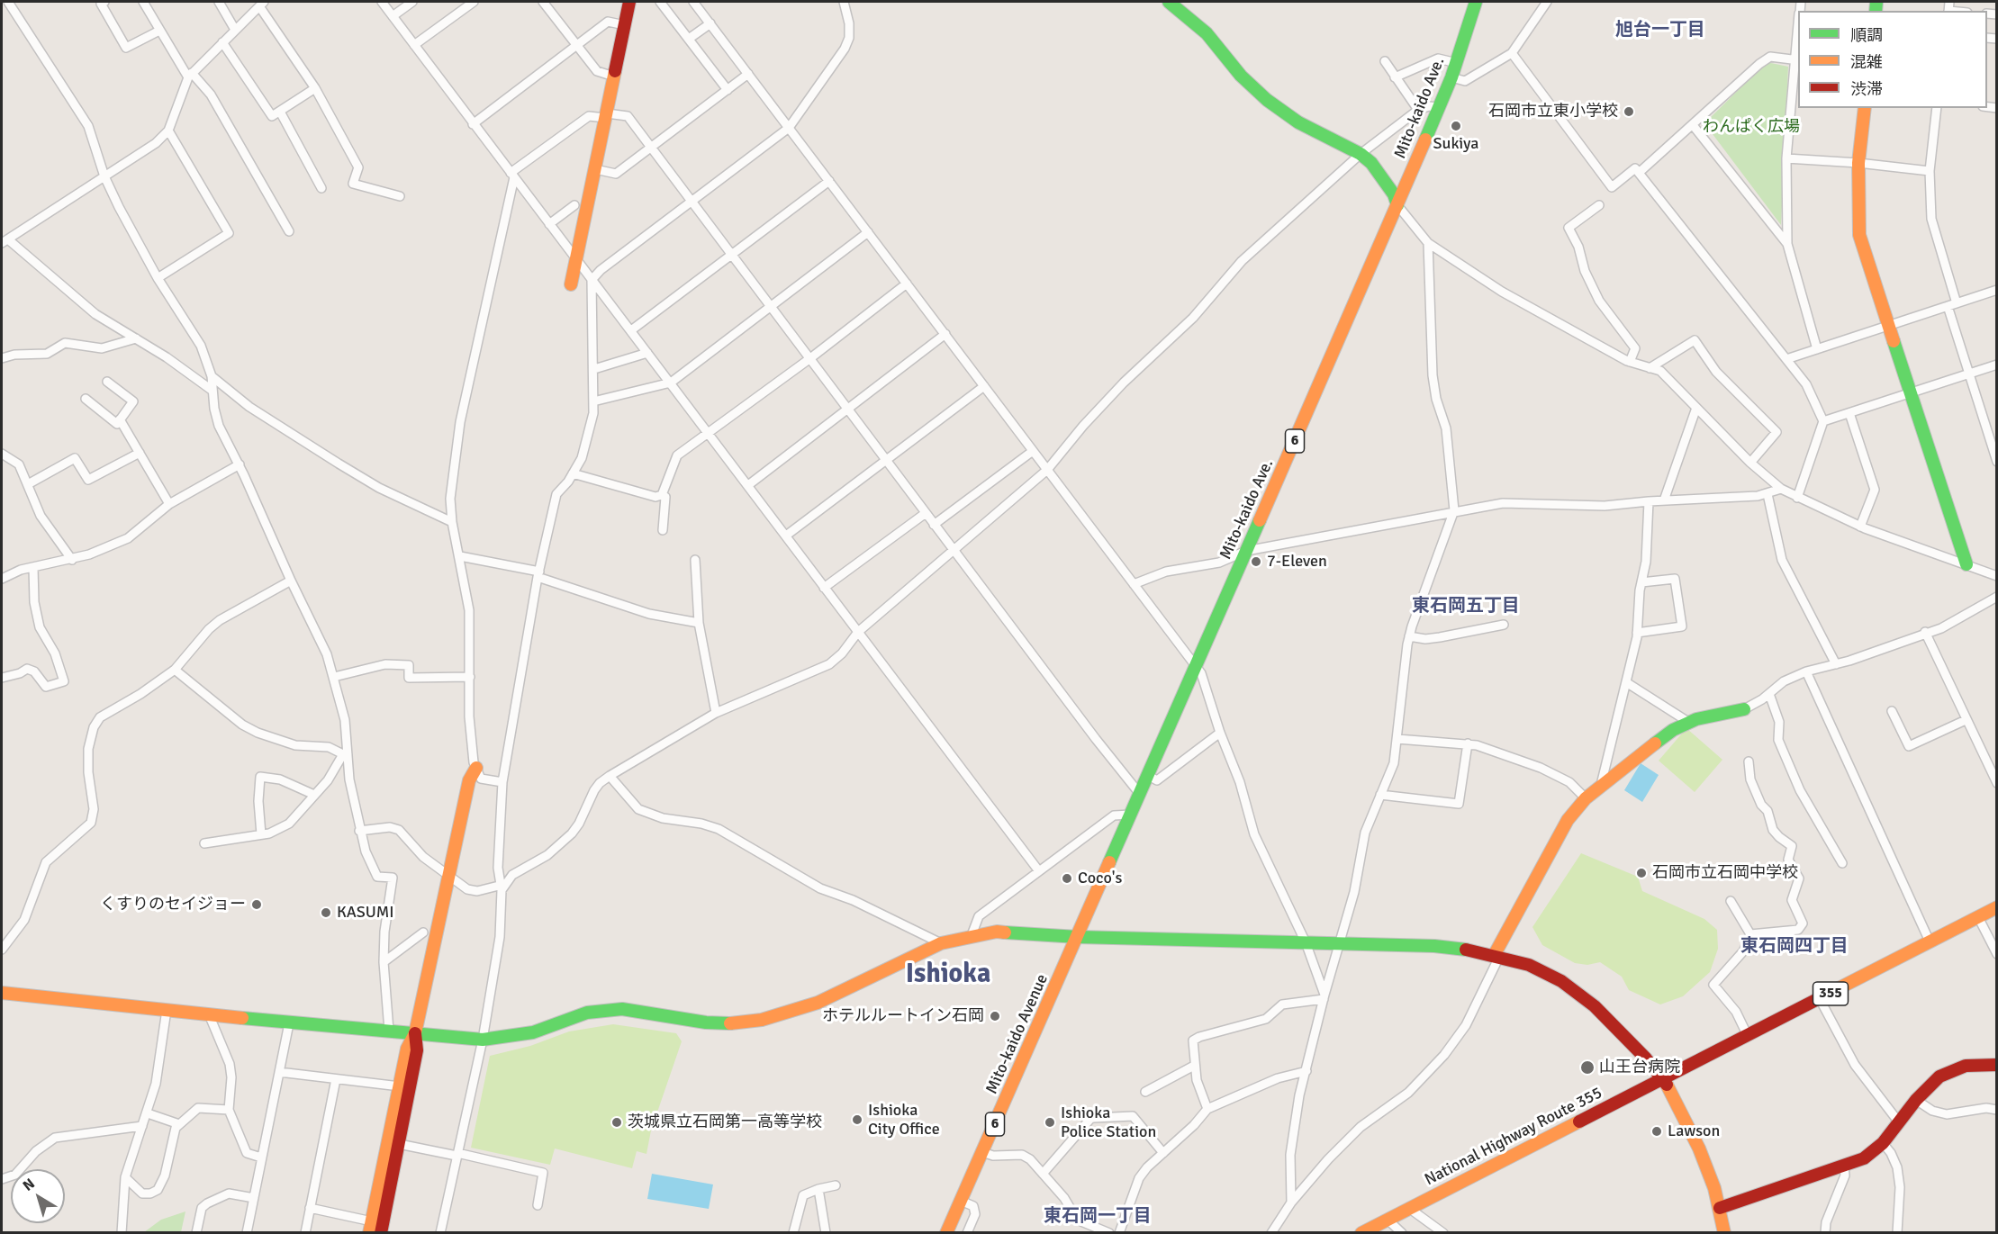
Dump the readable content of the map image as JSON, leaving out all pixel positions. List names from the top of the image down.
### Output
{
  "streets": {
    "main road": [
      "Mito-kaido Ave.",
      "6",
      "355",
      "Mito-kaido Avenue",
      "National Highway Route 355"
    ]
  },
  "crossings": [
    ["Mito-kaido Ave.", "Mito-kaido Avenue"]
  ],
  "districts": [
    "旭台一丁目",
    "東石岡五丁目",
    "東石岡四丁目",
    "Ishioka",
    "東石岡一丁目"
  ],
  "parks": ["わんぱく広場"],
  "places": [
    "石岡市立東小学校",
    "Sukiya",
    "7-Eleven",
    "石岡市立石岡中学校",
    "Coco's",
    "くすりのセイジョー",
    "KASUMI",
    "ホテルルートイン石岡",
    "山王台病院",
    "Ishioka City Office",
    "茨城県立石岡第一高等学校",
    "Ishioka Police Station",
    "Lawson"
  ],
  "legend": ["順調", "混雑", "渋滞"],
  "north": "top left"
}
